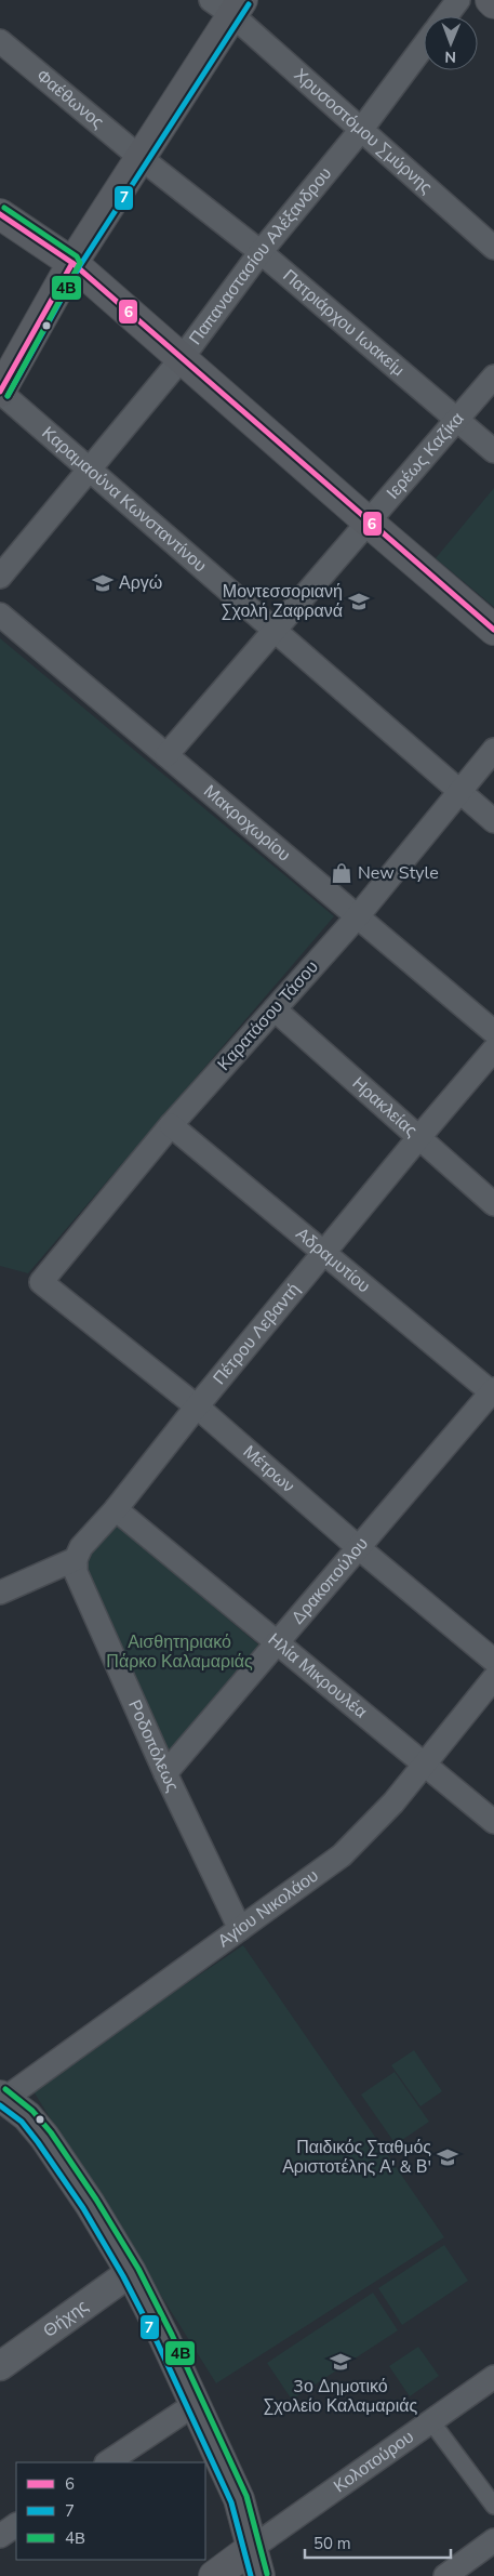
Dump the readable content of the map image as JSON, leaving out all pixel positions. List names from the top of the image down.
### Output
{
  "streets": {
    "street": [
      "Φαέθωνος",
      "Χρυσοστόμου Σμύρνης",
      "Παπαναστασίου Αλέξανδρου",
      "Πατριάρχου Ιωακείμ",
      "Ιερέως Καζίκα",
      "Καραμαούνα Κωνσταντίνου",
      "Μακροχωρίου",
      "Καρατάσου Τάσου",
      "Ηρακλείας",
      "Αδραμυτίου",
      "Πέτρου Λεβαντή",
      "Μέτρων",
      "Δρακοπούλου",
      "Ηλία Μικρουλέα",
      "Ροδοπόλεως",
      "Αγίου Νικολάου",
      "Θήχης",
      "Κολοτούρου"
    ]
  },
  "crossings": [
    ["Φαέθωνος", "Πατριάρχου Ιωακείμ"],
    ["Χρυσοστόμου Σμύρνης", "Παπαναστασίου Αλέξανδρου"],
    ["Παπαναστασίου Αλέξανδρου", "Πατριάρχου Ιωακείμ"],
    ["Παπαναστασίου Αλέξανδρου", "Καραμαούνα Κωνσταντίνου"],
    ["Πατριάρχου Ιωακείμ", "Ιερέως Καζίκα"],
    ["Ιερέως Καζίκα", "Καραμαούνα Κωνσταντίνου"],
    ["Ιερέως Καζίκα", "Μακροχωρίου"],
    ["Καραμαούνα Κωνσταντίνου", "Καρατάσου Τάσου"],
    ["Μακροχωρίου", "Καρατάσου Τάσου"],
    ["Καρατάσου Τάσου", "Ηρακλείας"],
    ["Καρατάσου Τάσου", "Αδραμυτίου"],
    ["Καρατάσου Τάσου", "Μέτρων"],
    ["Ηρακλείας", "Πέτρου Λεβαντή"],
    ["Αδραμυτίου", "Πέτρου Λεβαντή"],
    ["Αδραμυτίου", "Δρακοπούλου"],
    ["Πέτρου Λεβαντή", "Μέτρων"],
    ["Πέτρου Λεβαντή", "Ηλία Μικρουλέα"],
    ["Πέτρου Λεβαντή", "Ροδοπόλεως"],
    ["Μέτρων", "Δρακοπούλου"],
    ["Δρακοπούλου", "Ηλία Μικρουλέα"],
    ["Δρακοπούλου", "Ροδοπόλεως"],
    ["Ηλία Μικρουλέα", "Αγίου Νικολάου"],
    ["Ροδοπόλεως", "Αγίου Νικολάου"]
  ],
  "parks": ["Αισθητηριακό Πάρκο Καλαμαριάς"],
  "places": {
    "school or university": [
      "Αργώ",
      "Μοντεσσοριανή Σχολή Ζαφρανά",
      "Παιδικός Σταθμός Αριστοτέλης Α' & Β'",
      "3ο Δημοτικό Σχολείο Καλαμαριάς"
    ],
    "shop": ["New Style"]
  },
  "lines": ["transit line 7", "transit line 4Β", "transit line 6"],
  "legend": ["6", "7", "4Β"],
  "scale_bar": "50 m",
  "north": "bottom"
}
